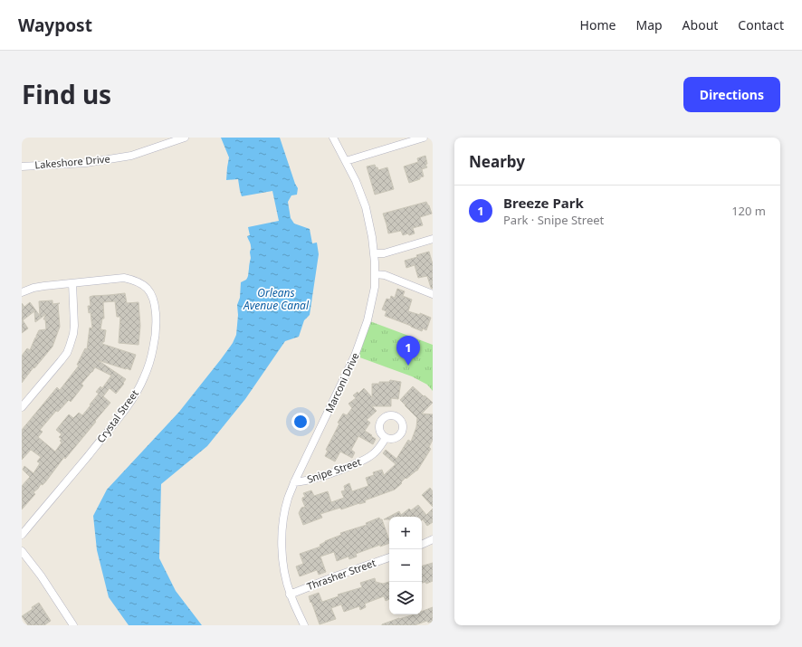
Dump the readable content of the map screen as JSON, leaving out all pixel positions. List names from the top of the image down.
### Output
{
  "streets": {
    "street": [
      "Lakeshore Drive",
      "Marconi Drive",
      "Crystal Street",
      "Snipe Street",
      "Thrasher Street"
    ]
  },
  "crossings": [
    ["Marconi Drive", "Snipe Street"],
    ["Marconi Drive", "Thrasher Street"]
  ],
  "water": ["Orleans Avenue Canal"],
  "page": {
    "header": "Waypost",
    "nav": [
      "Home",
      "Map",
      "About",
      "Contact"
    ],
    "title": "Find us",
    "buttons": "Directions",
    "heading": "Nearby",
    "list": [
      {
        "mark": "1",
        "name": "Breeze Park",
        "note": "Park · Snipe Street",
        "value": "120 m"
      }
    ],
    "pins": "1",
    "map_buttons": ["+", "−"]
  }
}
